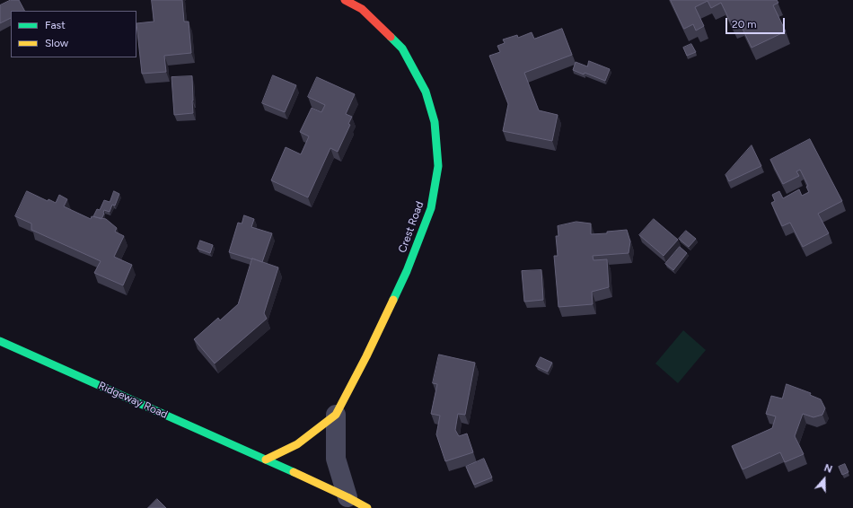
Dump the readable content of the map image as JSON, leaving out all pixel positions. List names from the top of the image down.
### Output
{
  "streets": {
    "street": ["Crest Road", "Ridgeway Road"]
  },
  "legend": ["Fast", "Slow"],
  "scale_bar": "20 m",
  "north": "top"
}
